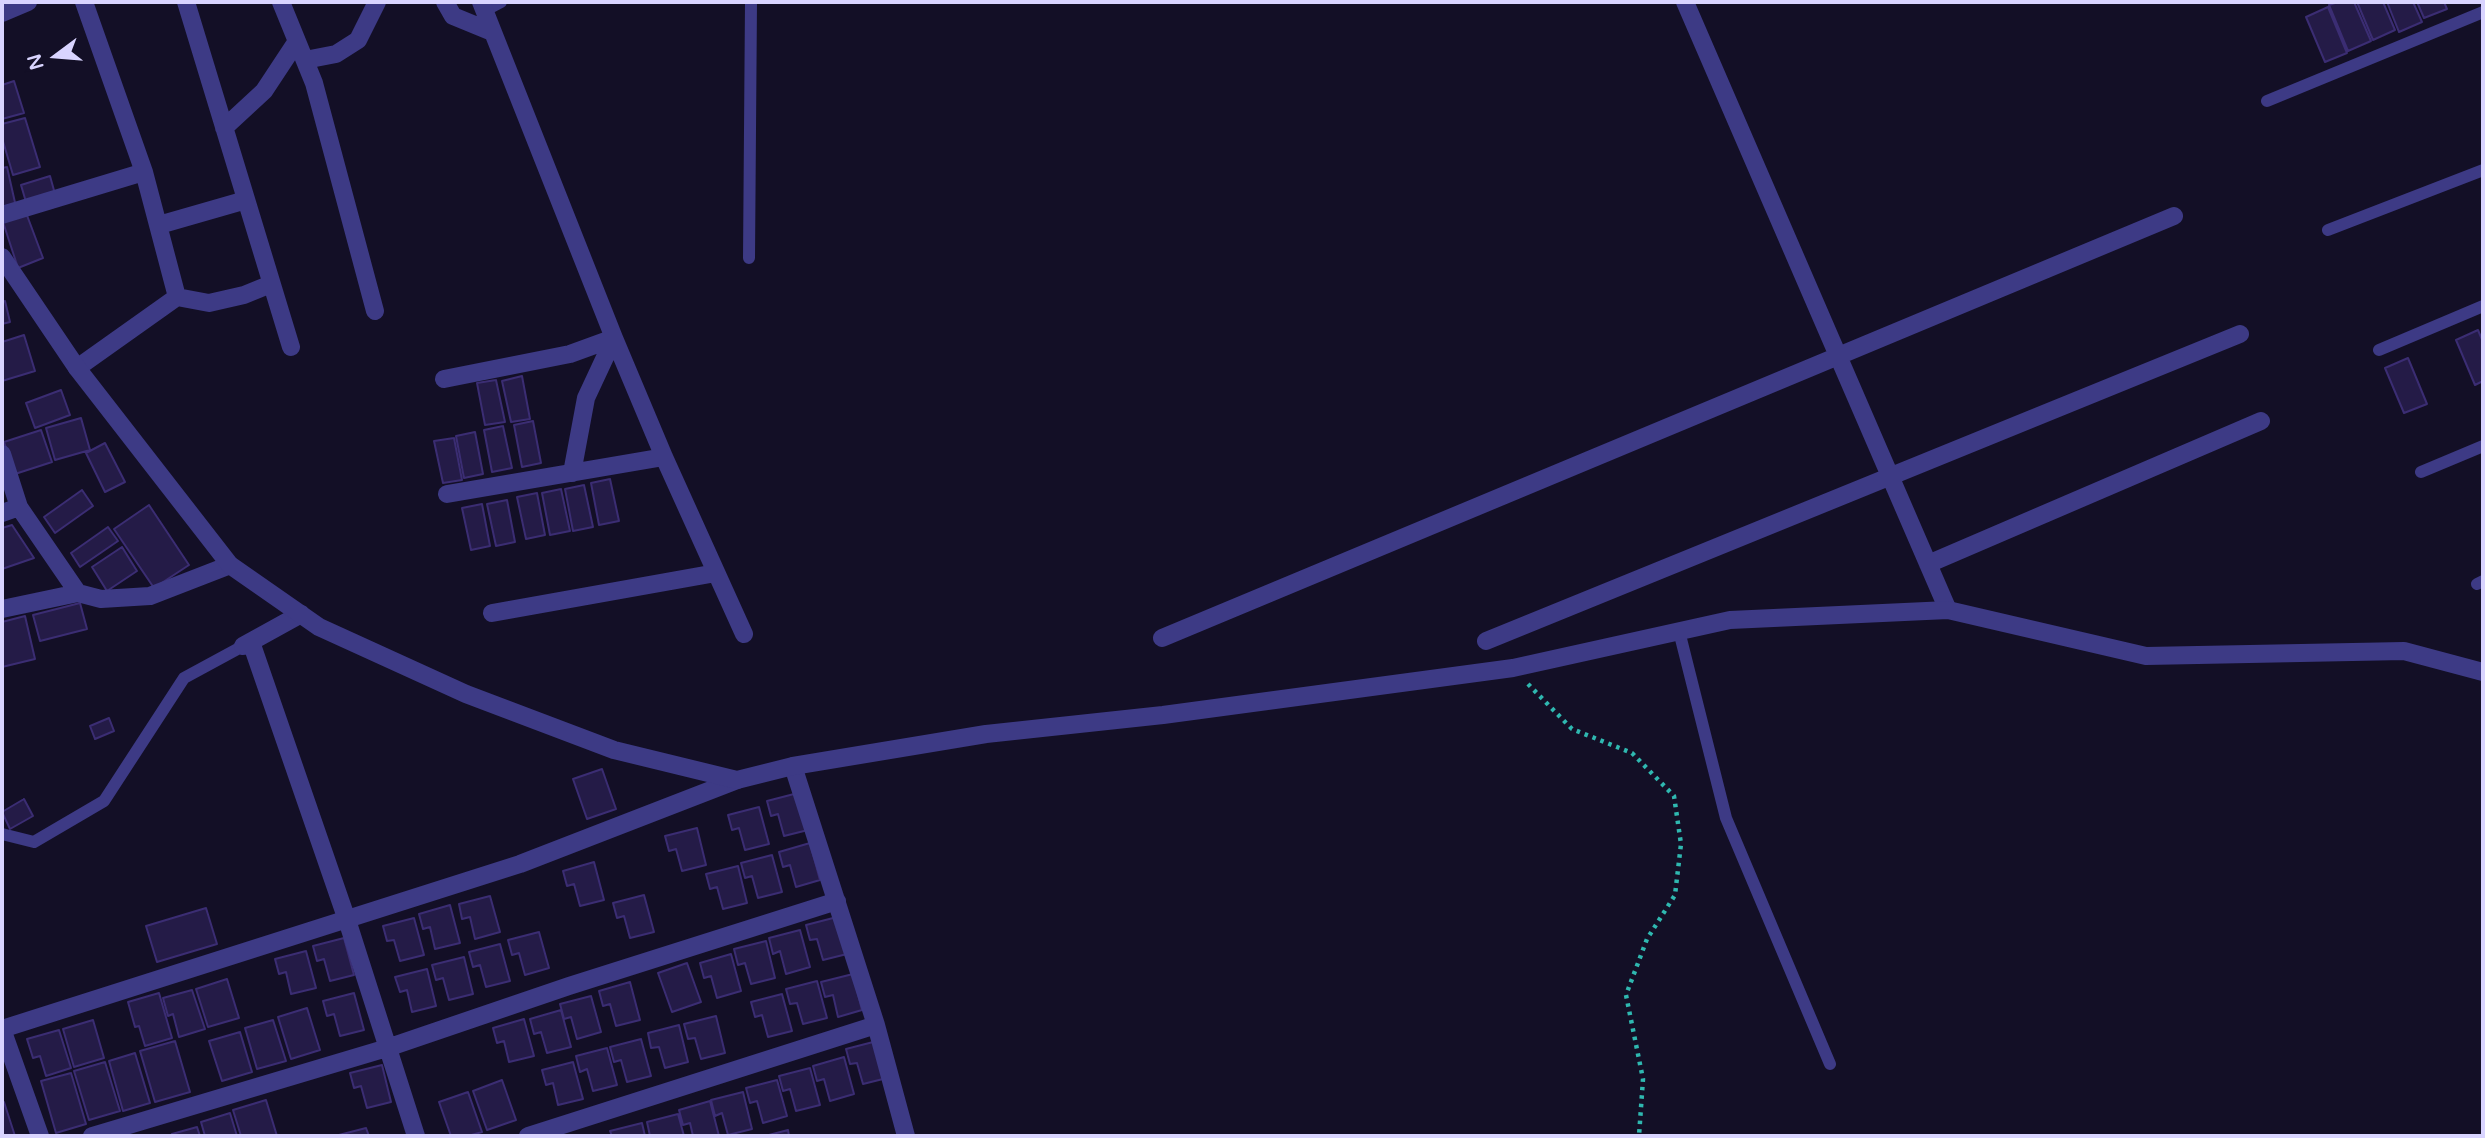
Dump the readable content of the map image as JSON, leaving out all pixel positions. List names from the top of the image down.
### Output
{
  "north": "left"
}
